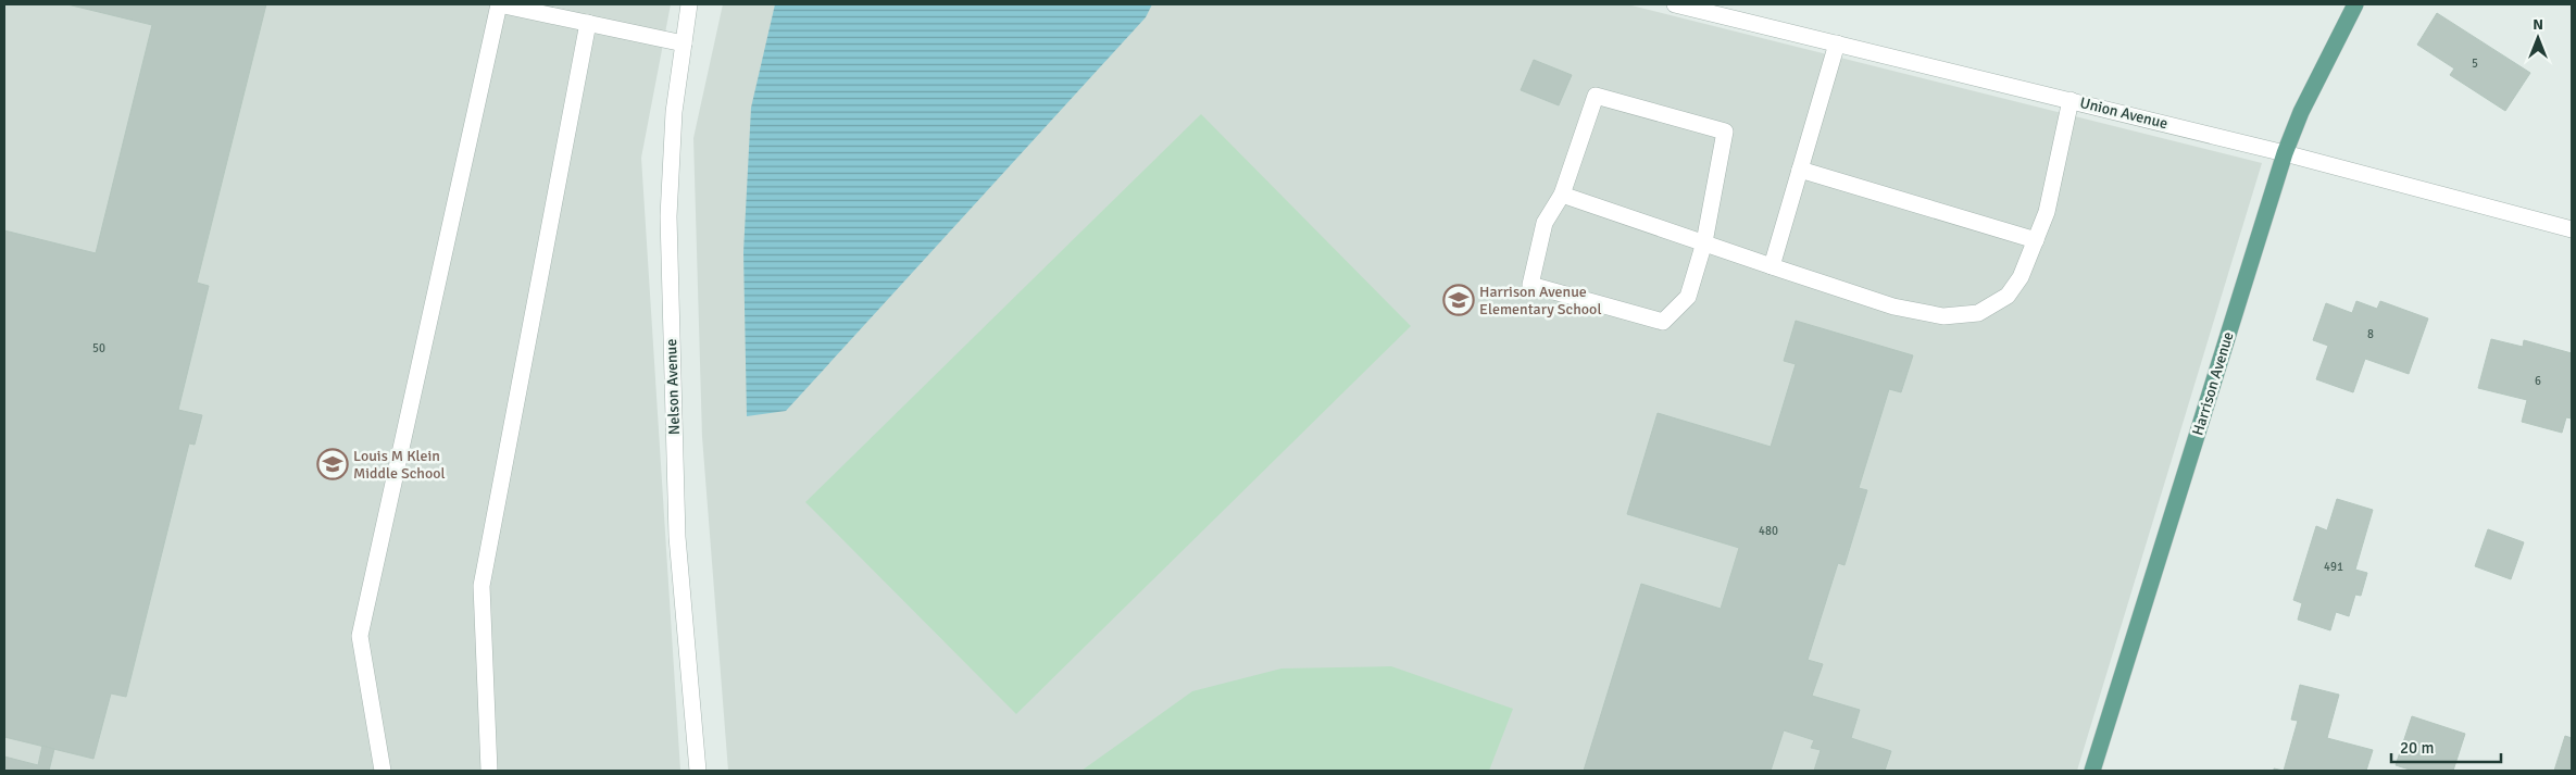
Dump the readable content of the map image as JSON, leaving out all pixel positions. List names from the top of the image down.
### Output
{
  "streets": {
    "main road": ["Harrison Avenue"],
    "street": ["Union Avenue", "Nelson Avenue"]
  },
  "crossings": [
    ["Union Avenue", "Harrison Avenue"]
  ],
  "places": {
    "school or university": ["Harrison Avenue Elementary School", "Louis M Klein Middle School"]
  },
  "house_numbers": [
    "5",
    "8",
    "50",
    "6",
    "480",
    "491"
  ],
  "scale_bar": "20 m",
  "north": "top"
}
